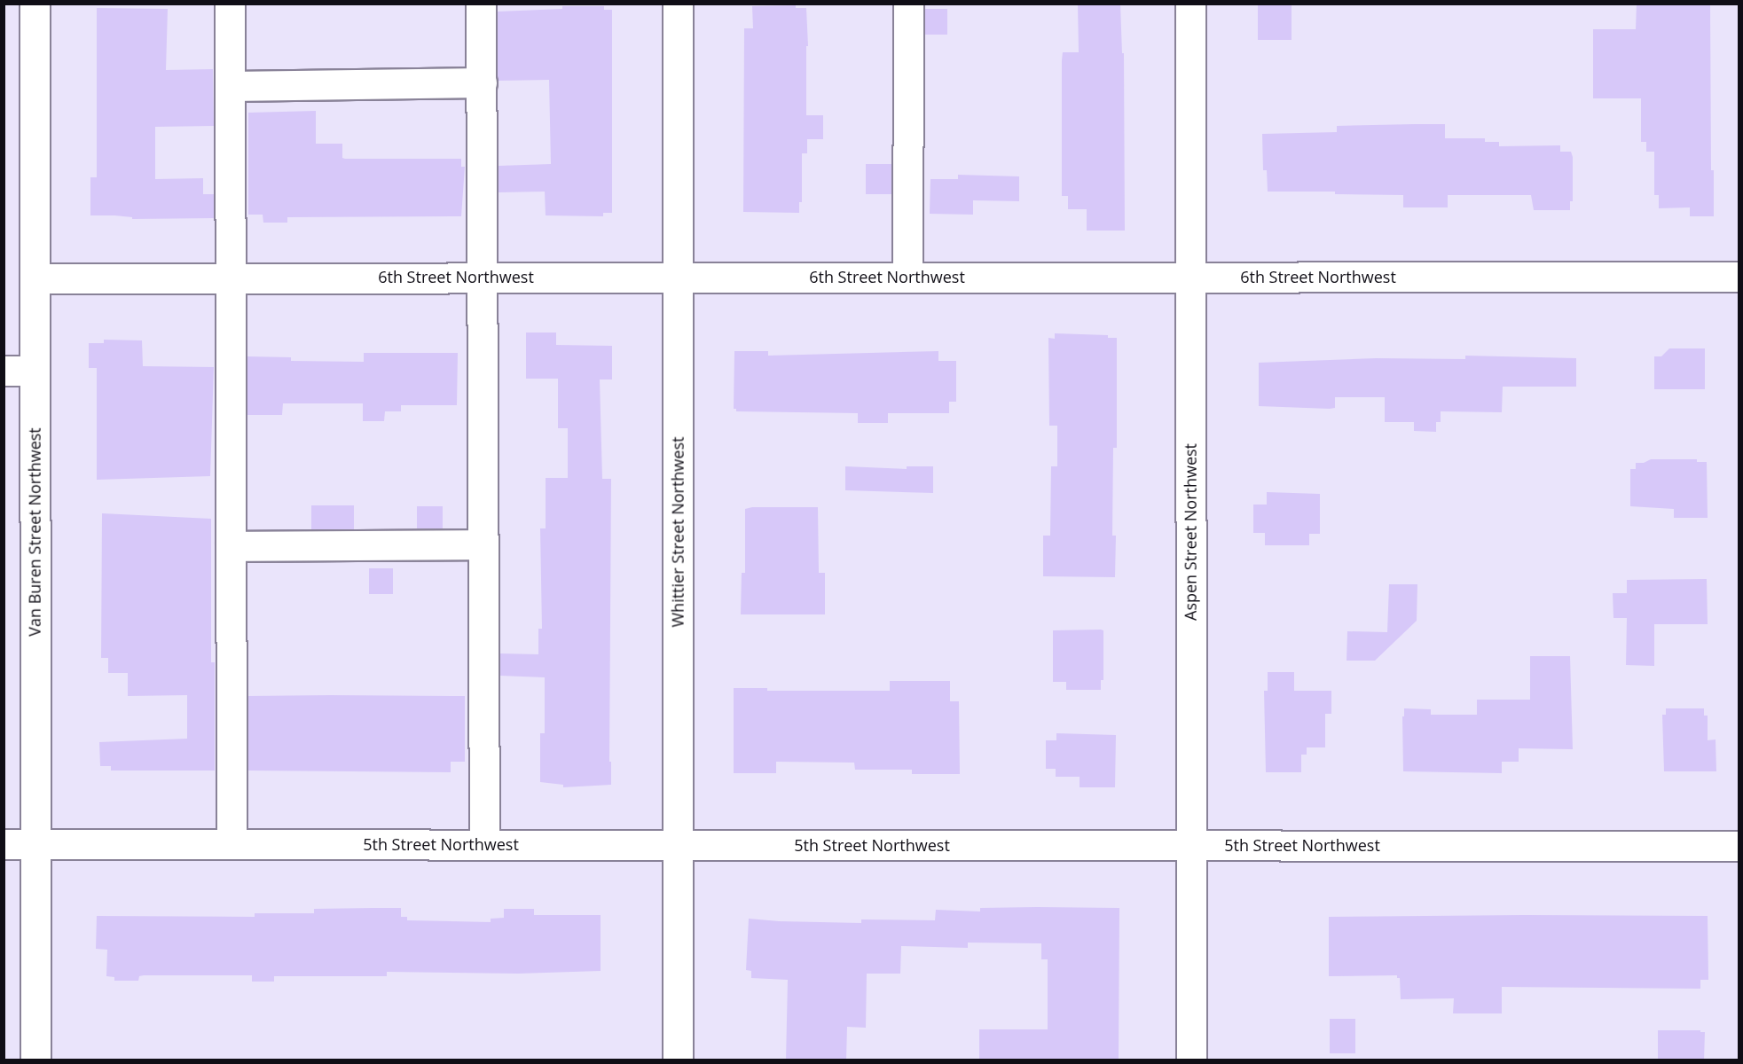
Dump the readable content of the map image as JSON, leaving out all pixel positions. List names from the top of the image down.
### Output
{
  "streets": {
    "street": [
      "6th Street Northwest",
      "Van Buren Street Northwest",
      "Whittier Street Northwest",
      "Aspen Street Northwest",
      "5th Street Northwest"
    ]
  },
  "crossings": [
    ["6th Street Northwest", "Van Buren Street Northwest"],
    ["6th Street Northwest", "Whittier Street Northwest"],
    ["6th Street Northwest", "Aspen Street Northwest"],
    ["Van Buren Street Northwest", "5th Street Northwest"],
    ["Whittier Street Northwest", "5th Street Northwest"],
    ["Aspen Street Northwest", "5th Street Northwest"]
  ]
}
